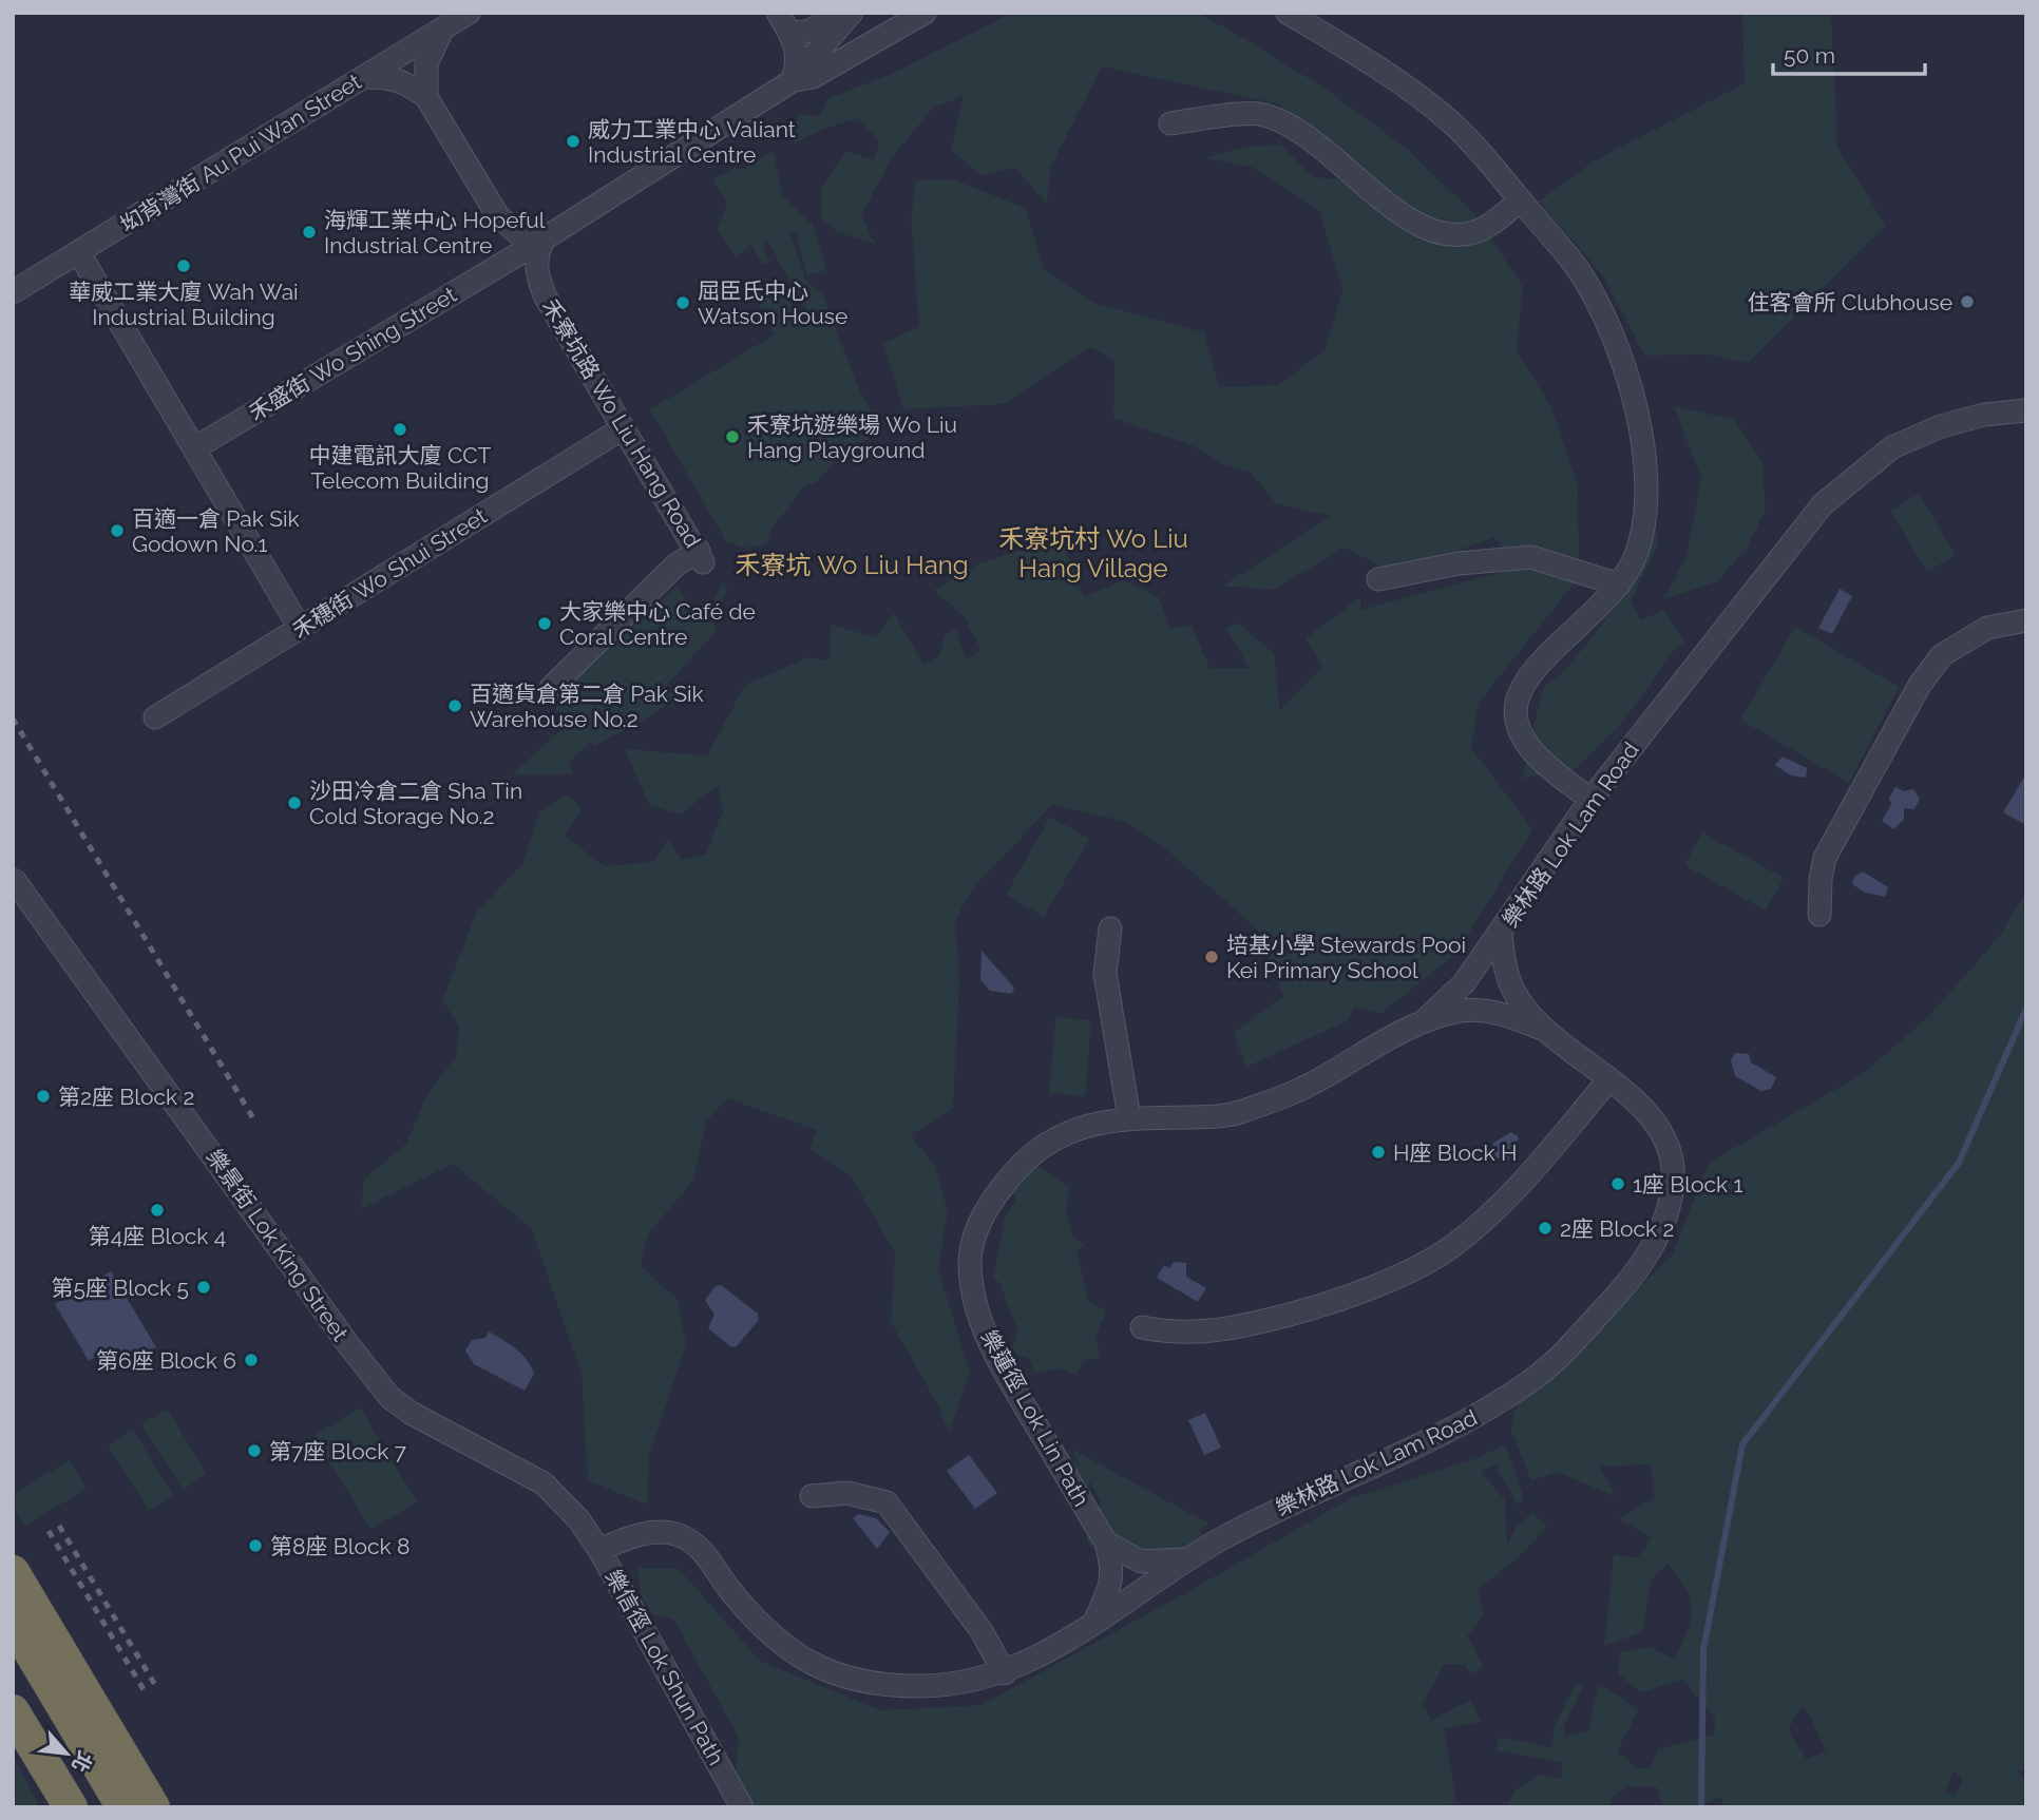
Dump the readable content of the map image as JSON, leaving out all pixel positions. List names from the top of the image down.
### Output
{
  "streets": {
    "street": [
      "㘭背灣街 Au Pui Wan Street",
      "禾盛街 Wo Shing Street",
      "禾寮坑路 Wo Liu Hang Road",
      "禾穗街 Wo Shui Street",
      "樂林路 Lok Lam Road",
      "樂景街 Lok King Street",
      "樂蓮徑 Lok Lin Path",
      "樂信徑 Lok Shun Path"
    ]
  },
  "crossings": [
    ["禾盛街 Wo Shing Street", "禾寮坑路 Wo Liu Hang Road"],
    ["禾寮坑路 Wo Liu Hang Road", "禾穗街 Wo Shui Street"],
    ["樂林路 Lok Lam Road", "樂蓮徑 Lok Lin Path"],
    ["樂林路 Lok Lam Road", "樂信徑 Lok Shun Path"],
    ["樂景街 Lok King Street", "樂信徑 Lok Shun Path"]
  ],
  "districts": ["禾寮坑村 Wo Liu Hang Village", "禾寮坑 Wo Liu Hang"],
  "places": [
    "威力工業中心 Valiant Industrial Centre",
    "海輝工業中心 Hopeful Industrial Centre",
    "華威工業大廈 Wah Wai Industrial Building",
    "住客會所 Clubhouse",
    "屈臣氏中心 Watson House",
    "中建電訊大廈 CCT Telecom Building",
    "禾寮坑遊樂場 Wo Liu Hang Playground",
    "百適一倉 Pak Sik Godown No.1",
    "大家樂中心 Café de Coral Centre",
    "百適貨倉第二倉 Pak Sik Warehouse No.2",
    "沙田冷倉二倉 Sha Tin Cold Storage No.2",
    "培基小學 Stewards Pooi Kei Primary School",
    "第2座 Block 2",
    "H座 Block H",
    "1座 Block 1",
    "第4座 Block 4",
    "2座 Block 2",
    "第5座 Block 5",
    "第6座 Block 6",
    "第7座 Block 7",
    "第8座 Block 8"
  ],
  "scale_bar": "50 m",
  "north": "bottom right"
}
